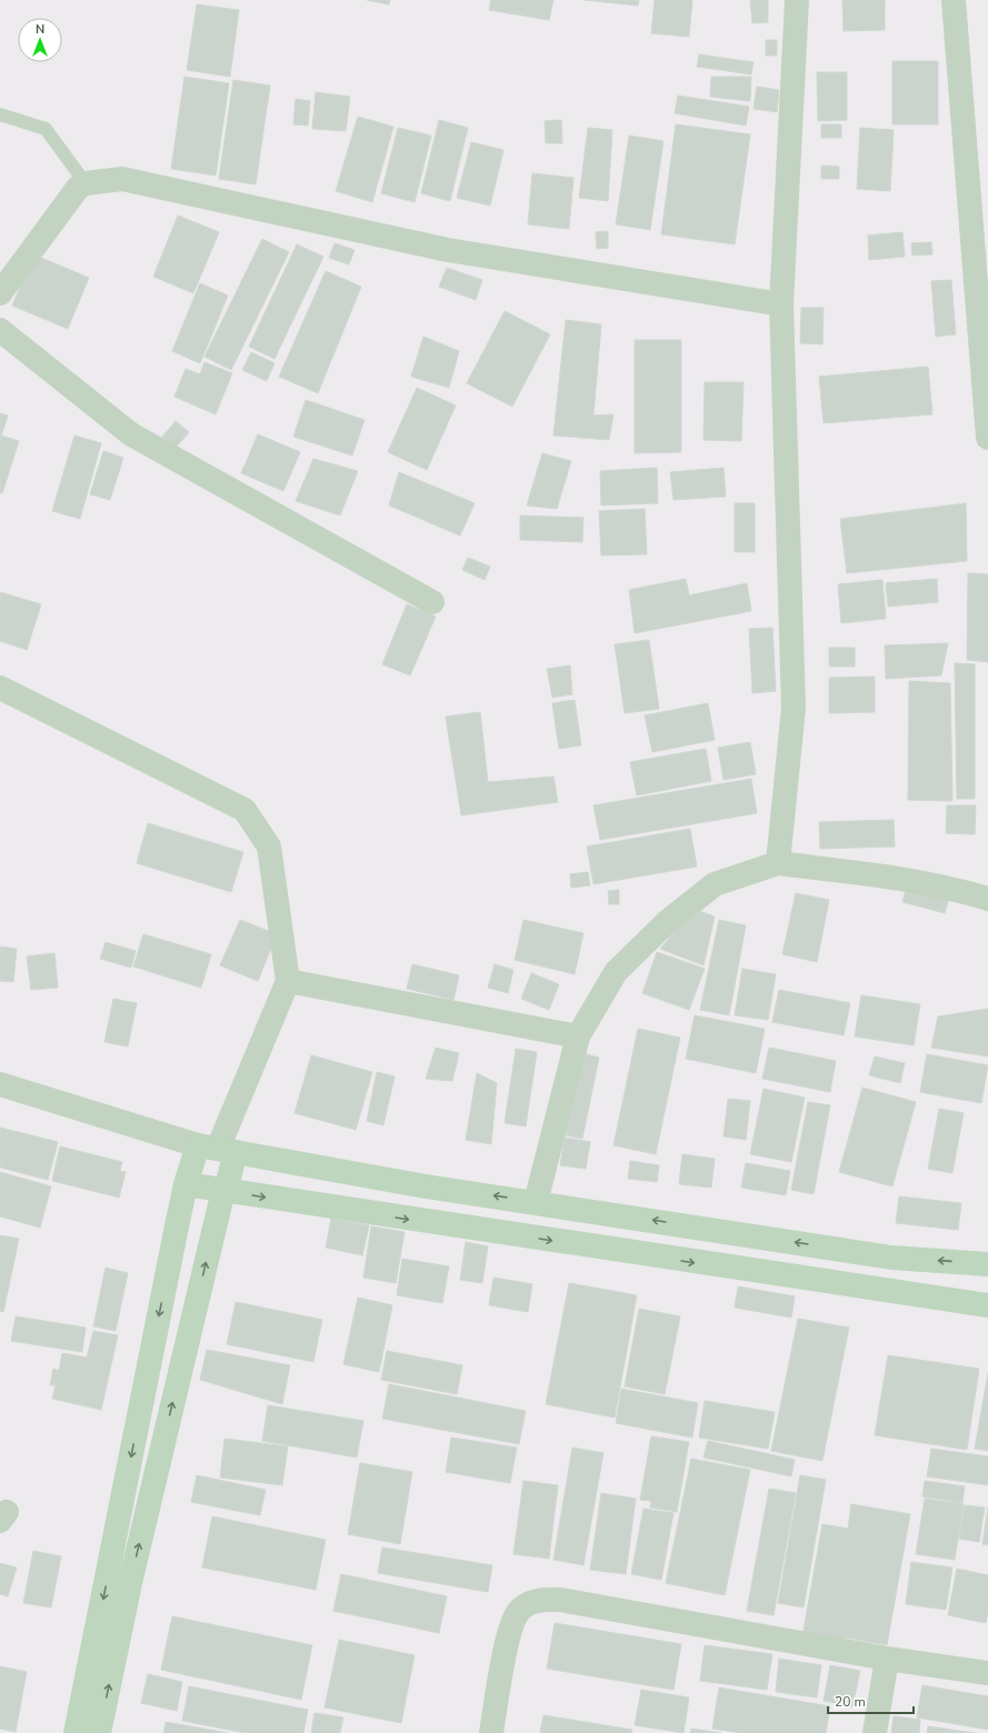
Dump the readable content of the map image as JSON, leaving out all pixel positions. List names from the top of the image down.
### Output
{
  "scale_bar": "20 m",
  "north": "top"
}
